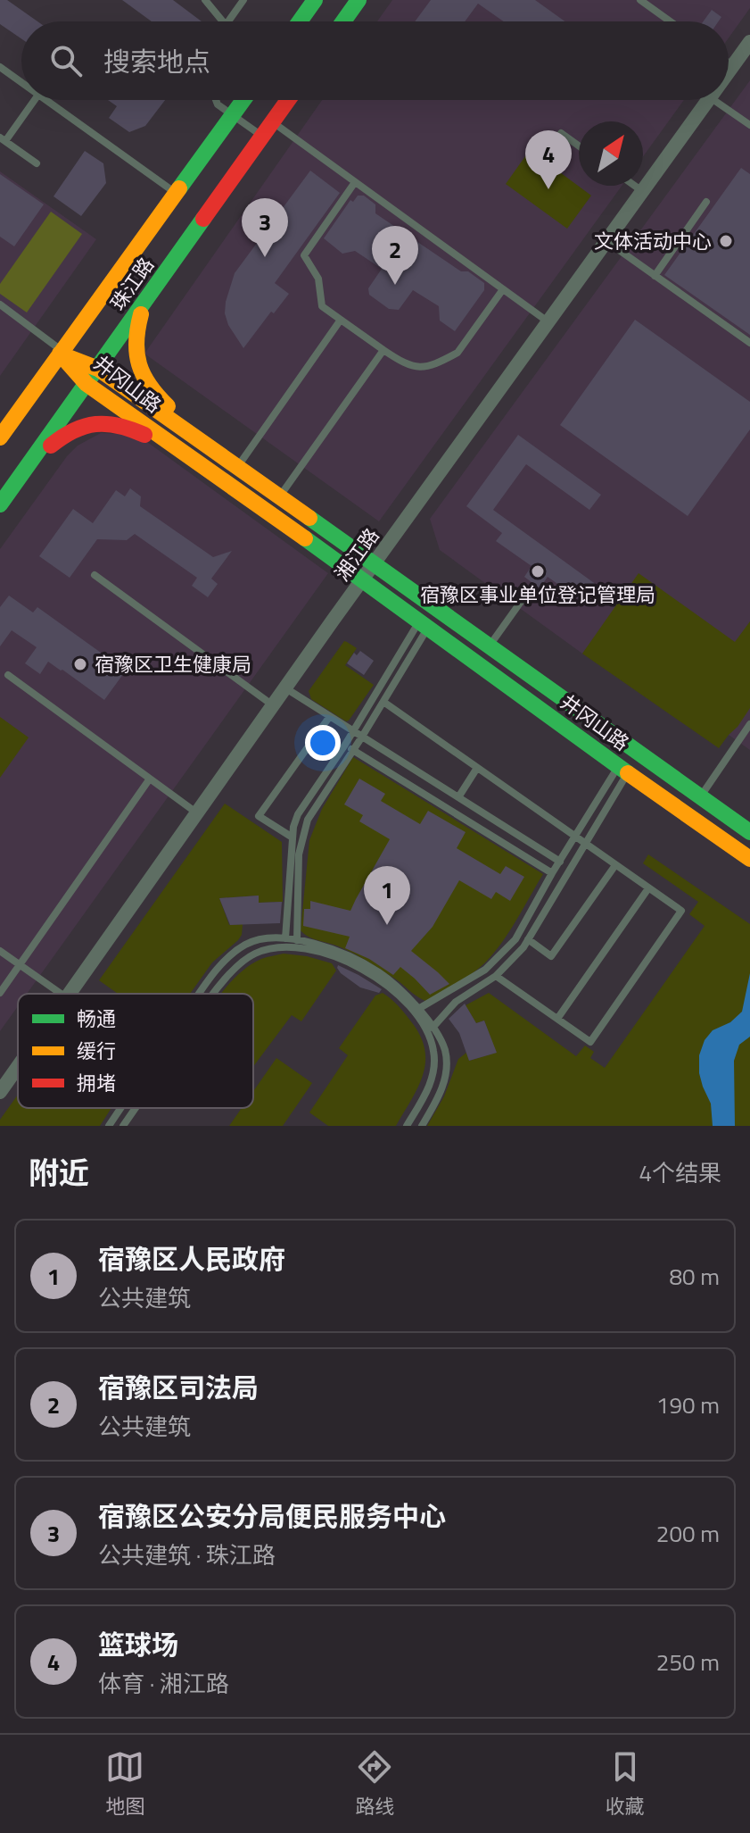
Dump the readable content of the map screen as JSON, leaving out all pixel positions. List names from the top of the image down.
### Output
{
  "streets": {
    "street": ["珠江路", "井冈山路", "湘江路"]
  },
  "crossings": [
    ["珠江路", "井冈山路"],
    ["井冈山路", "湘江路"]
  ],
  "places": ["文体活动中心", "宿豫区事业单位登记管理局", "宿豫区卫生健康局"],
  "legend": ["畅通", "缓行", "拥堵"],
  "north": "top right",
  "page": {
    "search": "搜索地点",
    "pins": [
      "4",
      "3",
      "2",
      "1"
    ],
    "heading": ["附近", "4个结果"],
    "list": [
      {
        "mark": "1",
        "name": "宿豫区人民政府",
        "note": "公共建筑",
        "value": "80 m"
      },
      {
        "mark": "2",
        "name": "宿豫区司法局",
        "note": "公共建筑",
        "value": "190 m"
      },
      {
        "mark": "3",
        "name": "宿豫区公安分局便民服务中心",
        "note": "公共建筑 · 珠江路",
        "value": "200 m"
      },
      {
        "mark": "4",
        "name": "篮球场",
        "note": "体育 · 湘江路",
        "value": "250 m"
      }
    ],
    "nav": ["地图", "路线", "收藏"]
  }
}
